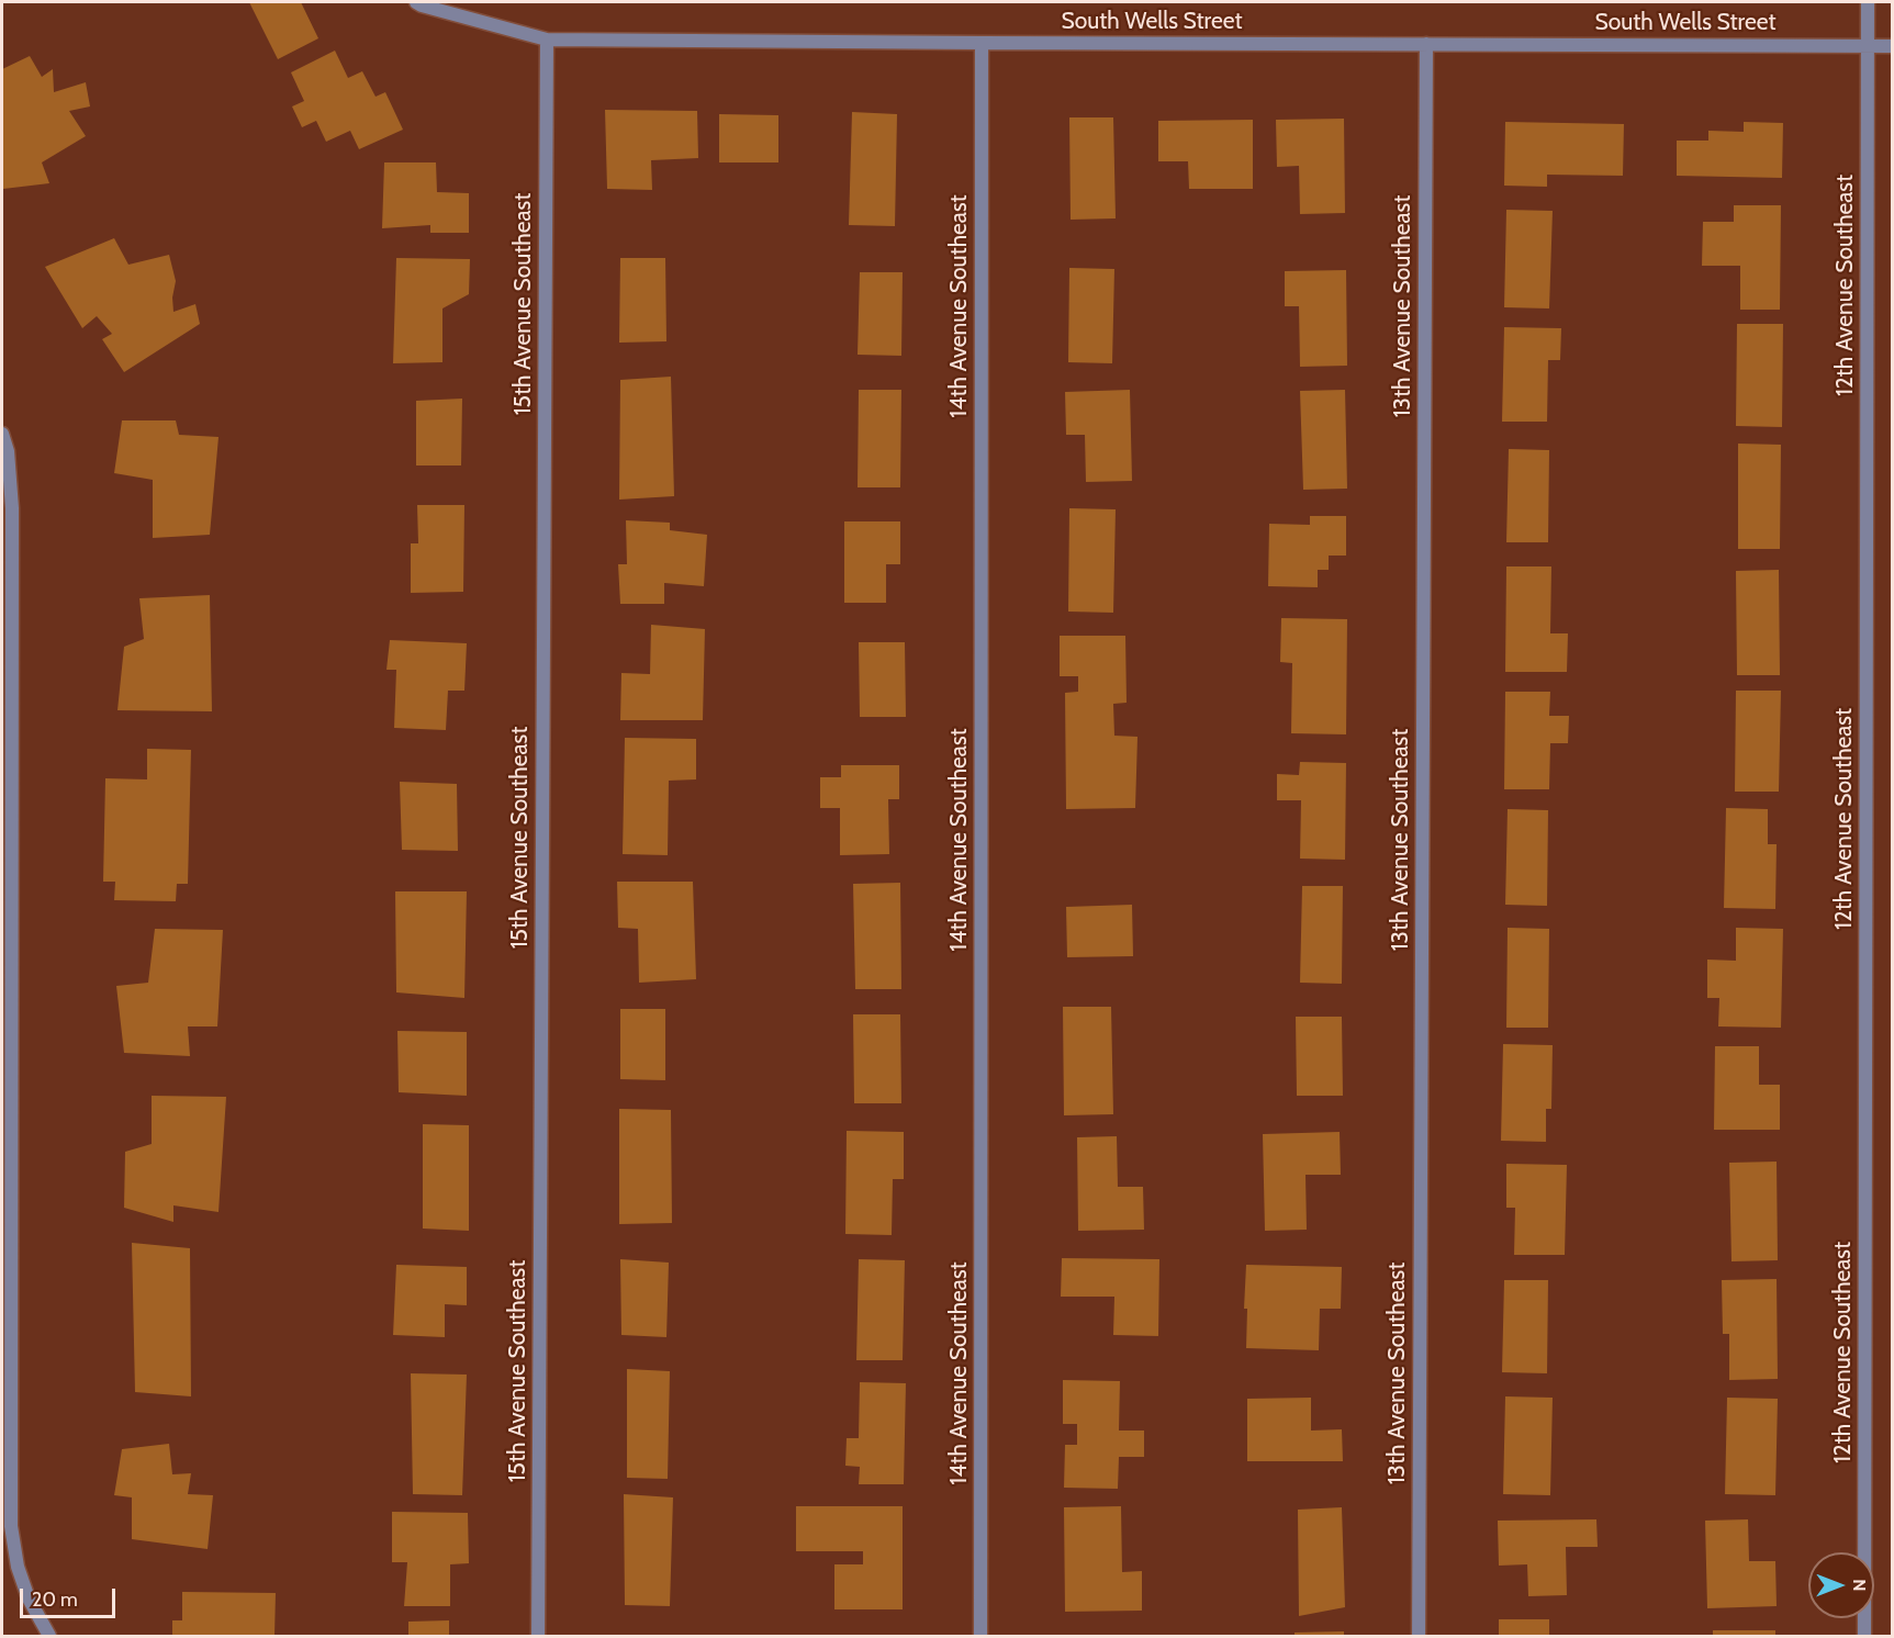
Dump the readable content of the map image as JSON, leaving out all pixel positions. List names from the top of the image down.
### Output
{
  "streets": {
    "street": [
      "South Wells Street",
      "12th Avenue Southeast",
      "15th Avenue Southeast",
      "14th Avenue Southeast",
      "13th Avenue Southeast"
    ]
  },
  "crossings": [
    ["South Wells Street", "12th Avenue Southeast"],
    ["South Wells Street", "15th Avenue Southeast"],
    ["South Wells Street", "14th Avenue Southeast"],
    ["South Wells Street", "13th Avenue Southeast"]
  ],
  "scale_bar": "20 m",
  "north": "right"
}
